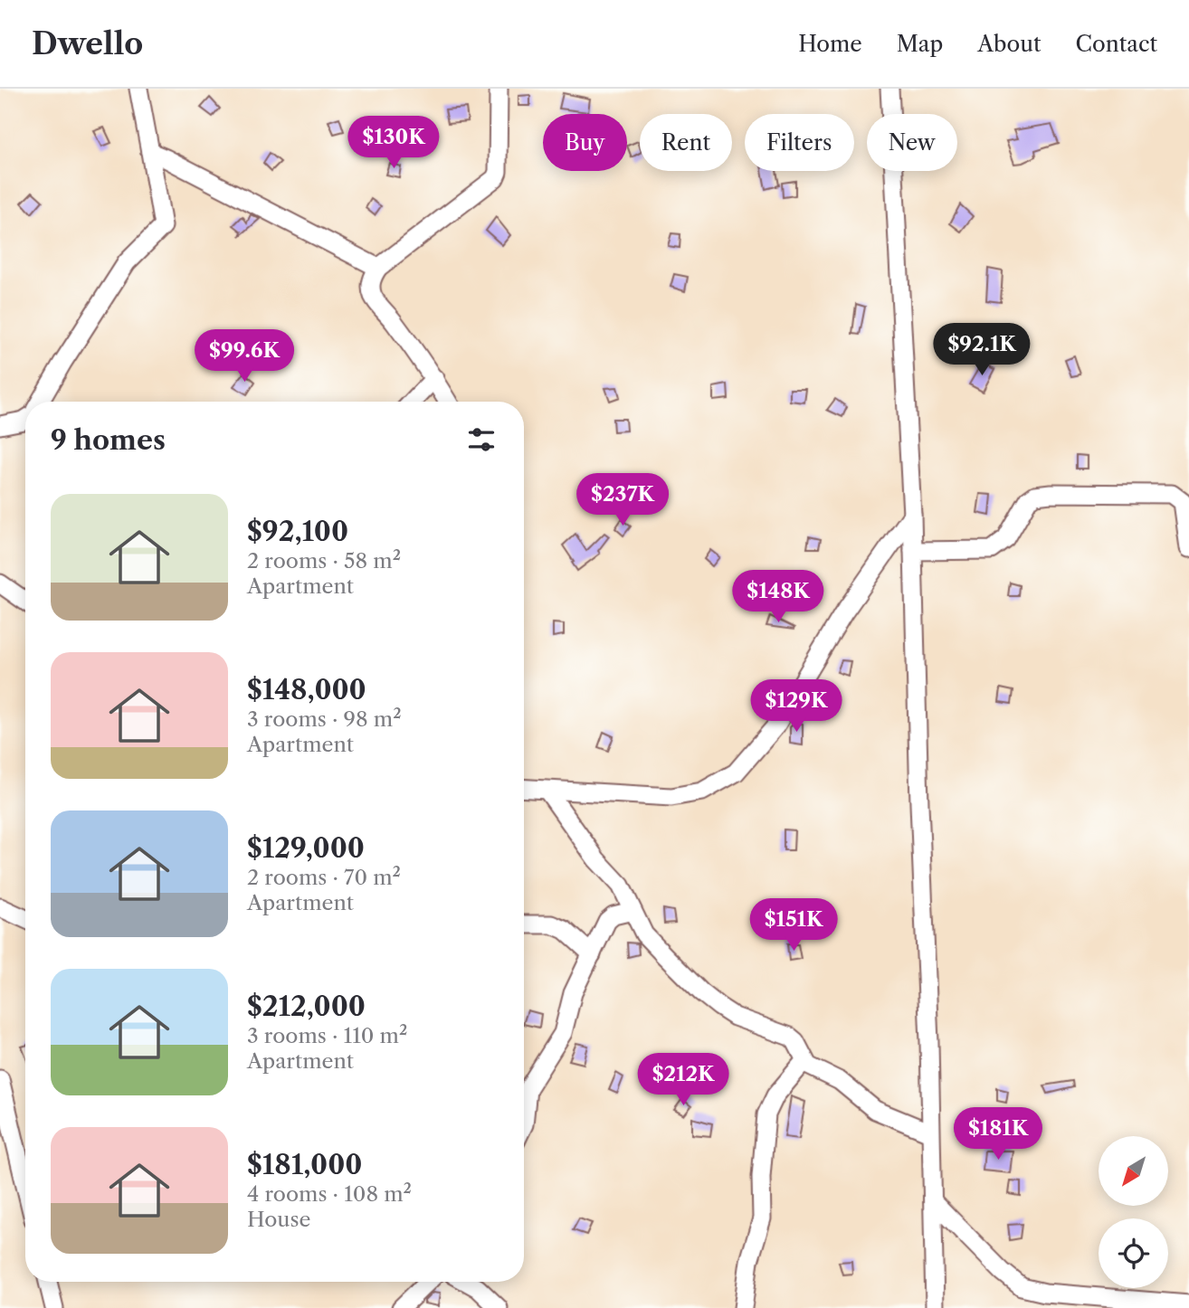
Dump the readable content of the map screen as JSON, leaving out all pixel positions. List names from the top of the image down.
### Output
{
  "north": "bottom left",
  "page": {
    "header": "Dwello",
    "nav": [
      "Home",
      "Map",
      "About",
      "Contact"
    ],
    "chip": [
      "Buy",
      "Rent",
      "Filters",
      "New"
    ],
    "price": [
      "$130K",
      "$92.1K",
      "$99.6K",
      "$237K",
      "$148K",
      "$129K",
      "$151K",
      "$212K",
      "$181K"
    ],
    "heading": "9 homes",
    "list": [
      {
        "name": "$92,100",
        "note": "2 rooms · 58 m² · Apartment"
      },
      {
        "name": "$148,000",
        "note": "3 rooms · 98 m² · Apartment"
      },
      {
        "name": "$129,000",
        "note": "2 rooms · 70 m² · Apartment"
      },
      {
        "name": "$212,000",
        "note": "3 rooms · 110 m² · Apartment"
      },
      {
        "name": "$181,000",
        "note": "4 rooms · 108 m² · House"
      }
    ]
  }
}
